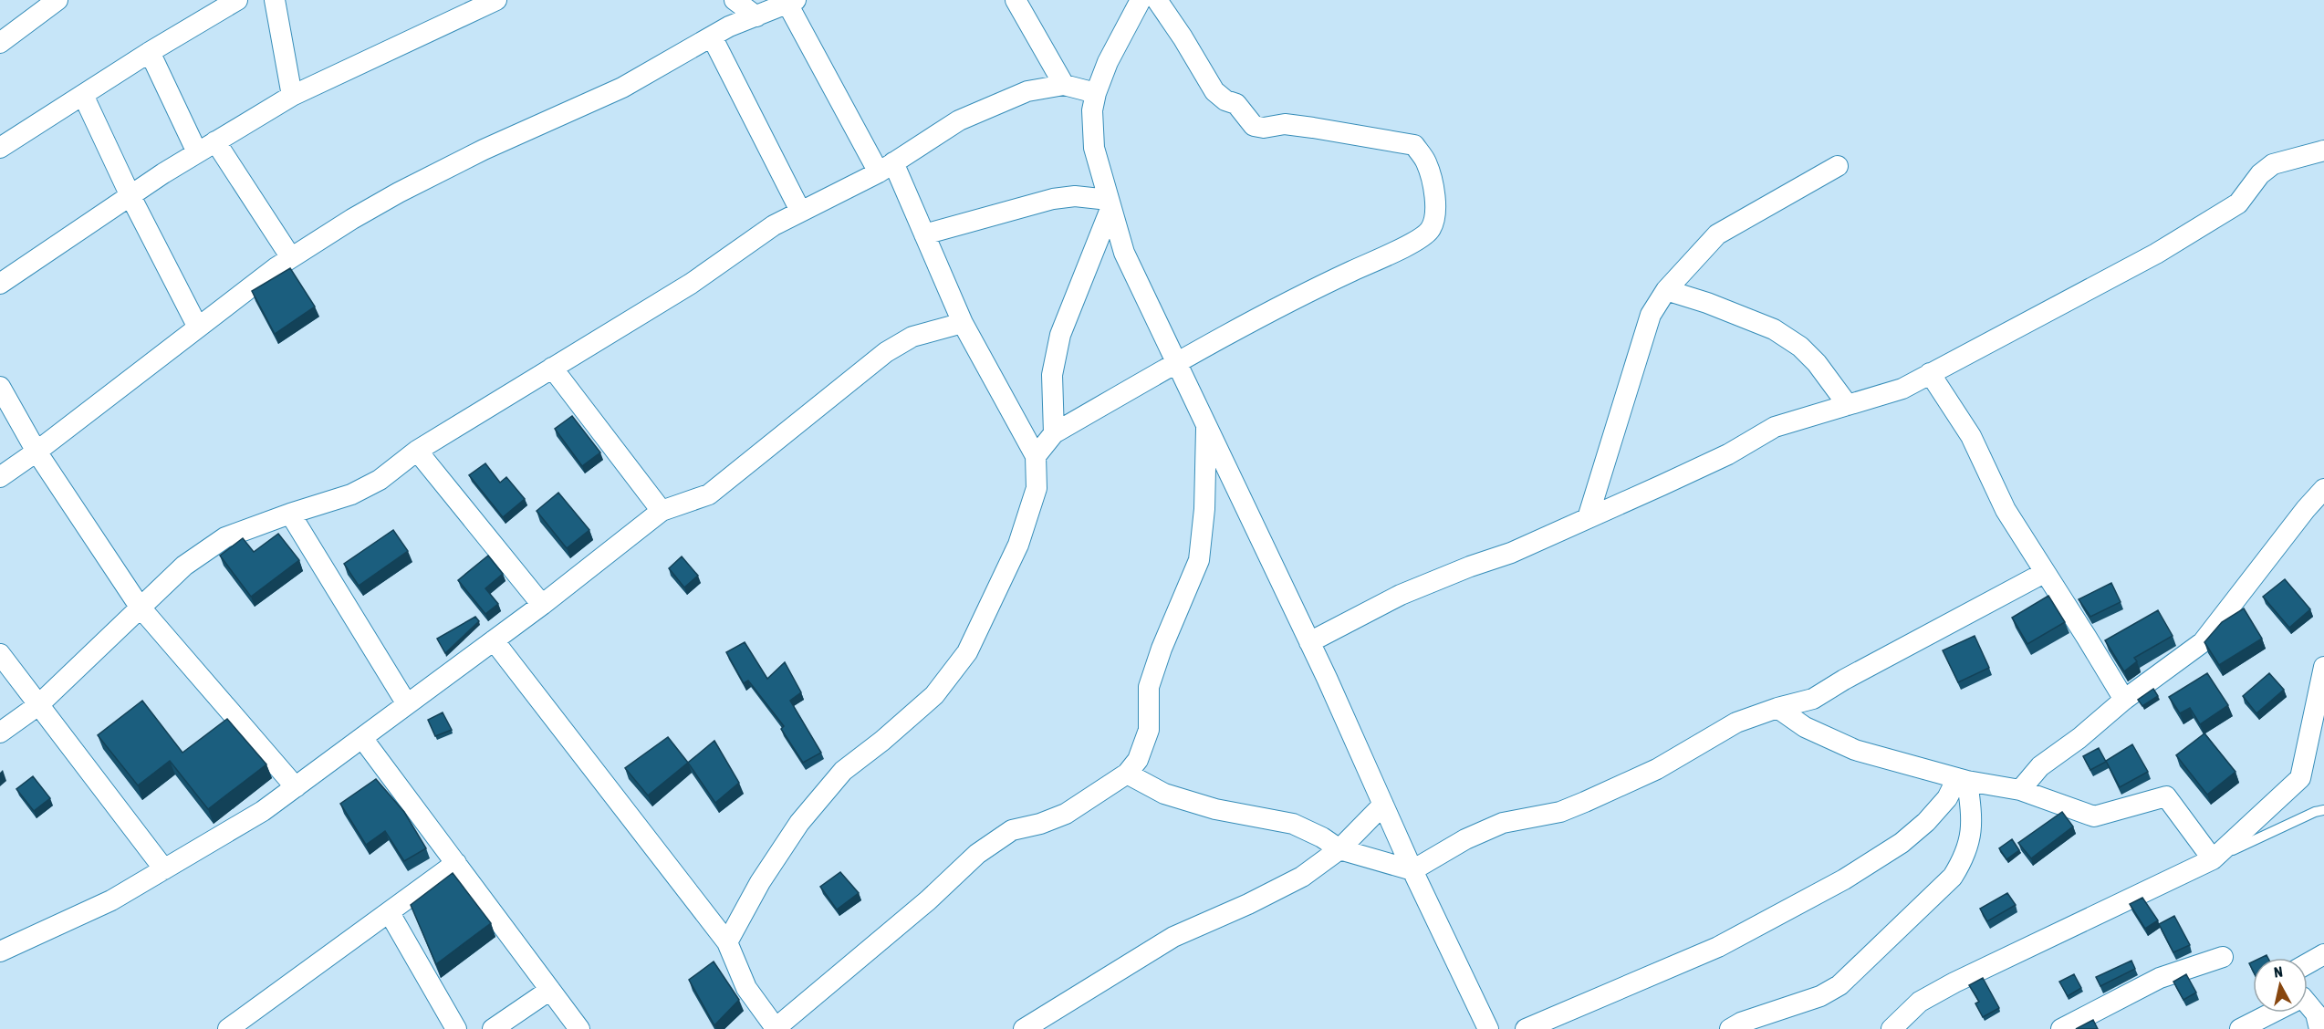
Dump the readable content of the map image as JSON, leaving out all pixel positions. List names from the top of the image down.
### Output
{
  "north": "top"
}
